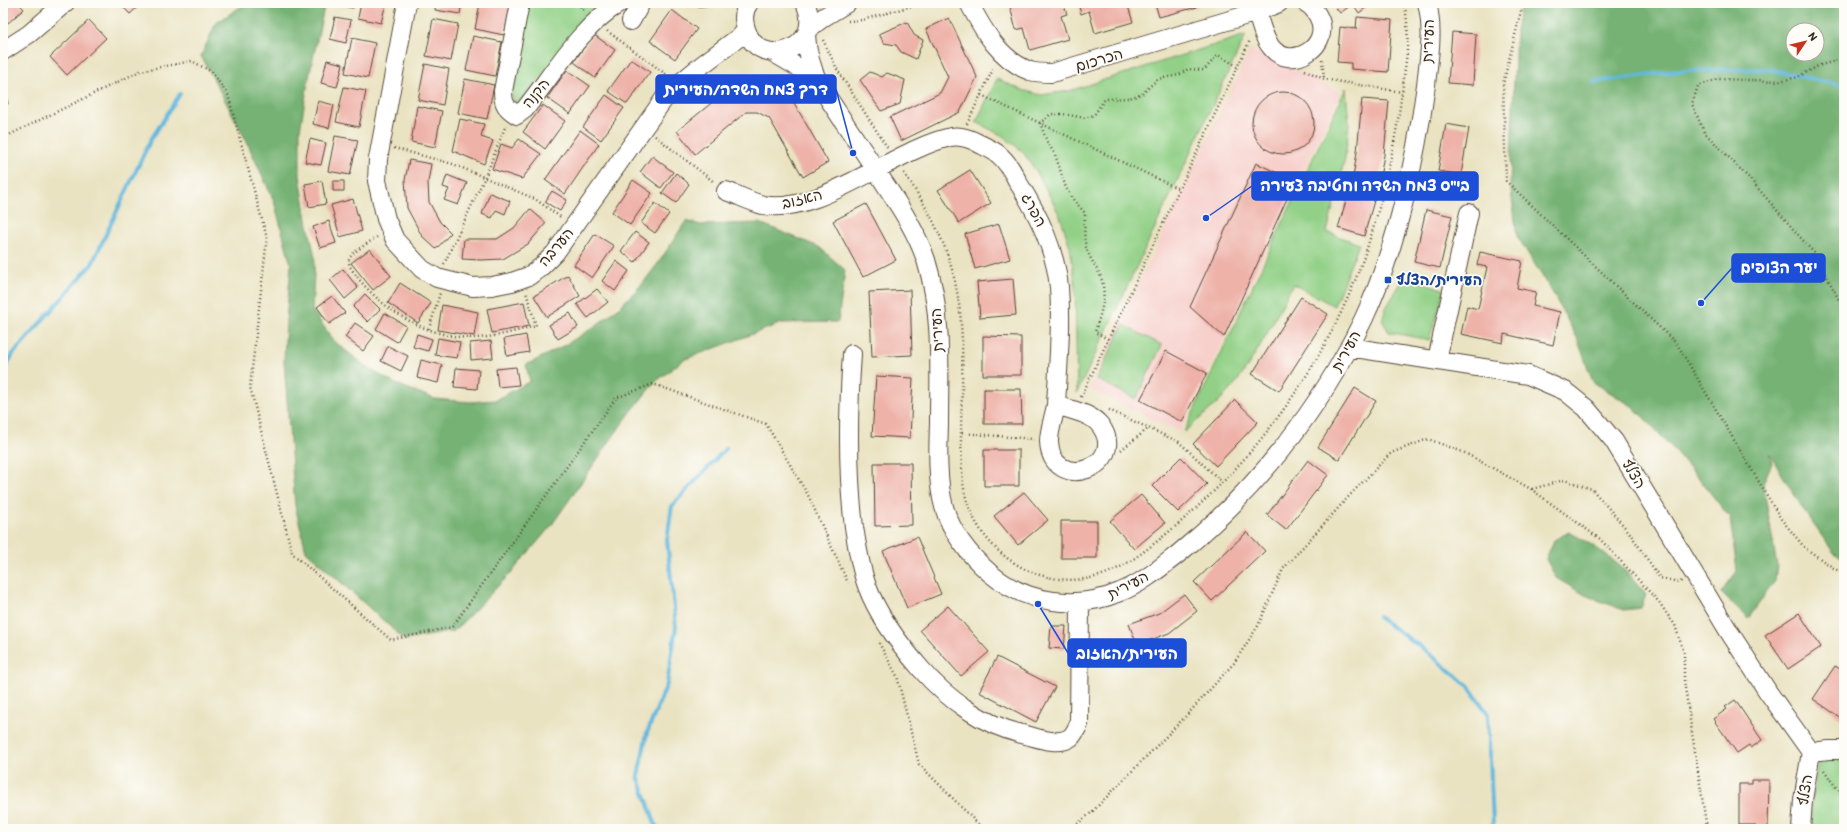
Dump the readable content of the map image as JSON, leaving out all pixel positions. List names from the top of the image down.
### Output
{
  "streets": {
    "street": [
      "העירית",
      "הכרכום",
      "הקנה",
      "האזוב",
      "הפרג",
      "הערבה",
      "הצלף"
    ]
  },
  "crossings": [
    ["העירית", "האזוב"],
    ["העירית", "הערבה"],
    ["העירית", "הצלף"]
  ],
  "places": {
    "other": [
      "דרך צמח השדה/העירית",
      "בי\"ס צמח השדה וחטיבה צעירה",
      "יער הצופים",
      "העירית/האזוב"
    ],
    "transit": ["העירית/הצלף"]
  },
  "north": "top right"
}
